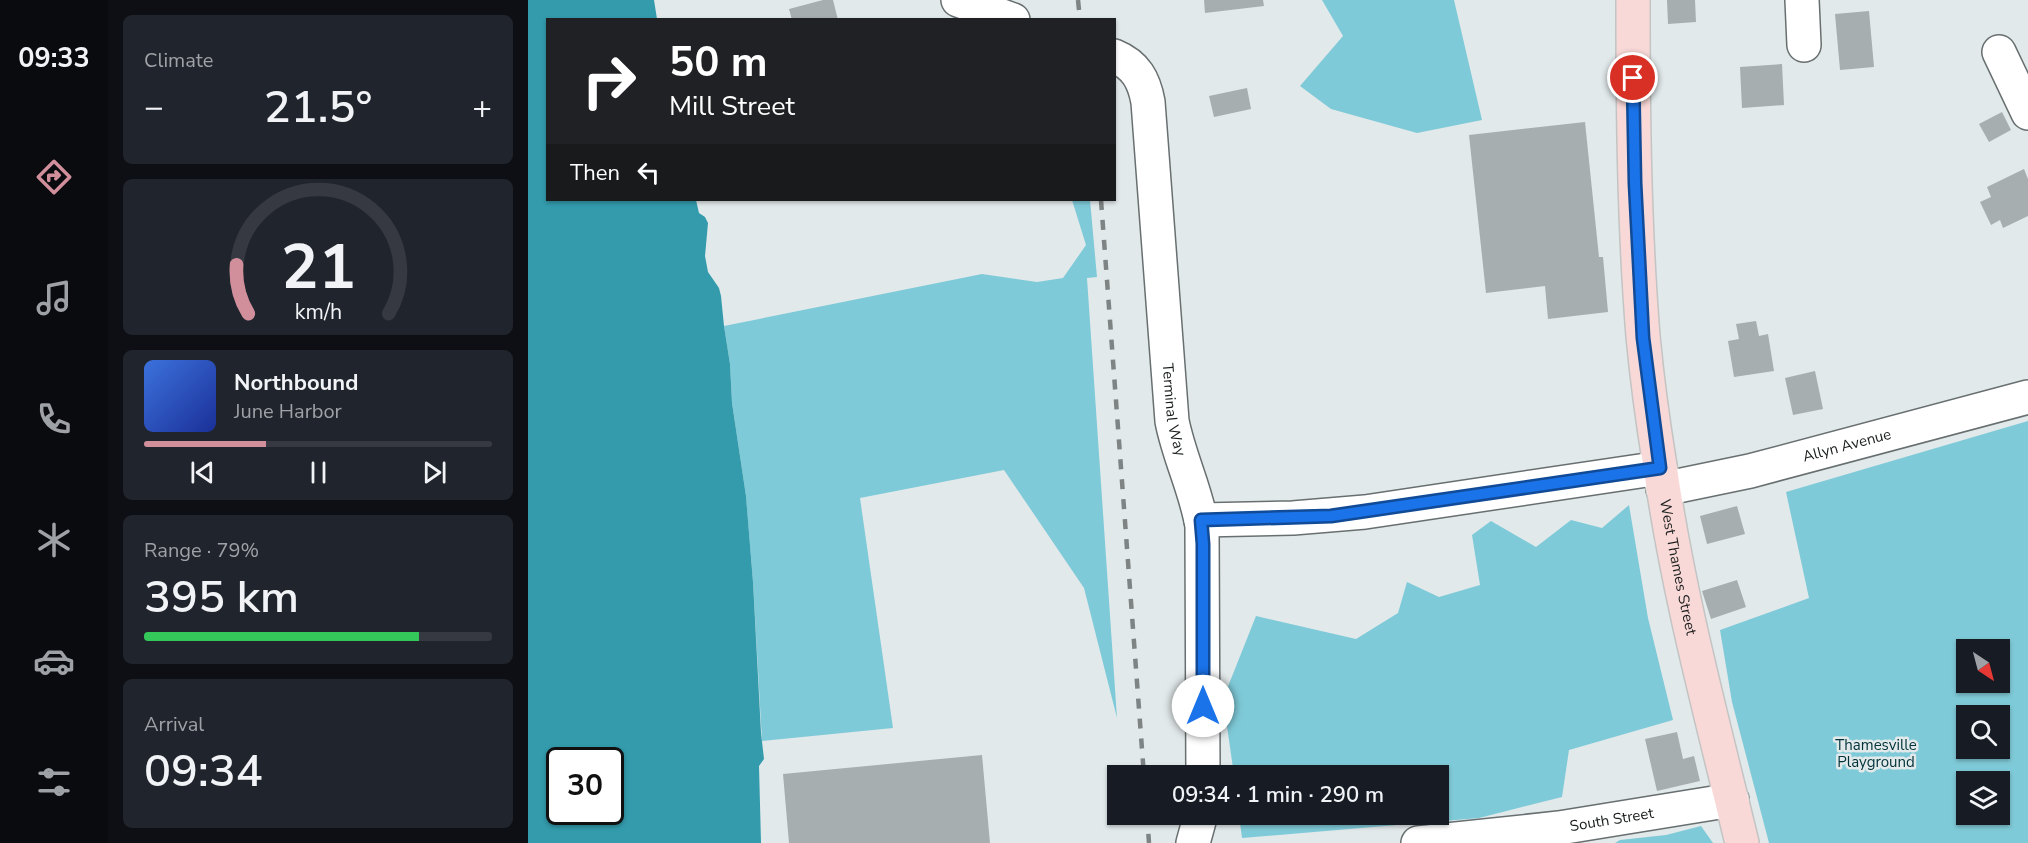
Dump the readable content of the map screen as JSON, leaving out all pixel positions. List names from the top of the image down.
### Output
{
  "streets": {
    "main road": ["West Thames Street"],
    "street": ["Terminal Way", "Allyn Avenue", "South Street"]
  },
  "crossings": [
    ["Terminal Way", "Allyn Avenue"],
    ["Allyn Avenue", "West Thames Street"],
    ["West Thames Street", "South Street"]
  ],
  "parks": ["Thamesville Playground"],
  "north": "bottom right",
  "page": {
    "tabs": "09:33",
    "tile": [
      "Climate",
      ["Range · 79%", "395 km"],
      ["Arrival", "09:34"]
    ],
    "turn": ["50 m", "Mill Street"],
    "heat": ["−", "21.5°", "+"],
    "then": "Then",
    "song": ["Northbound", "June Harbor"],
    "limit": "30",
    "trip": "09:34 · 1 min · 290 m",
    "gauge": ["21", "km/h"]
  }
}
